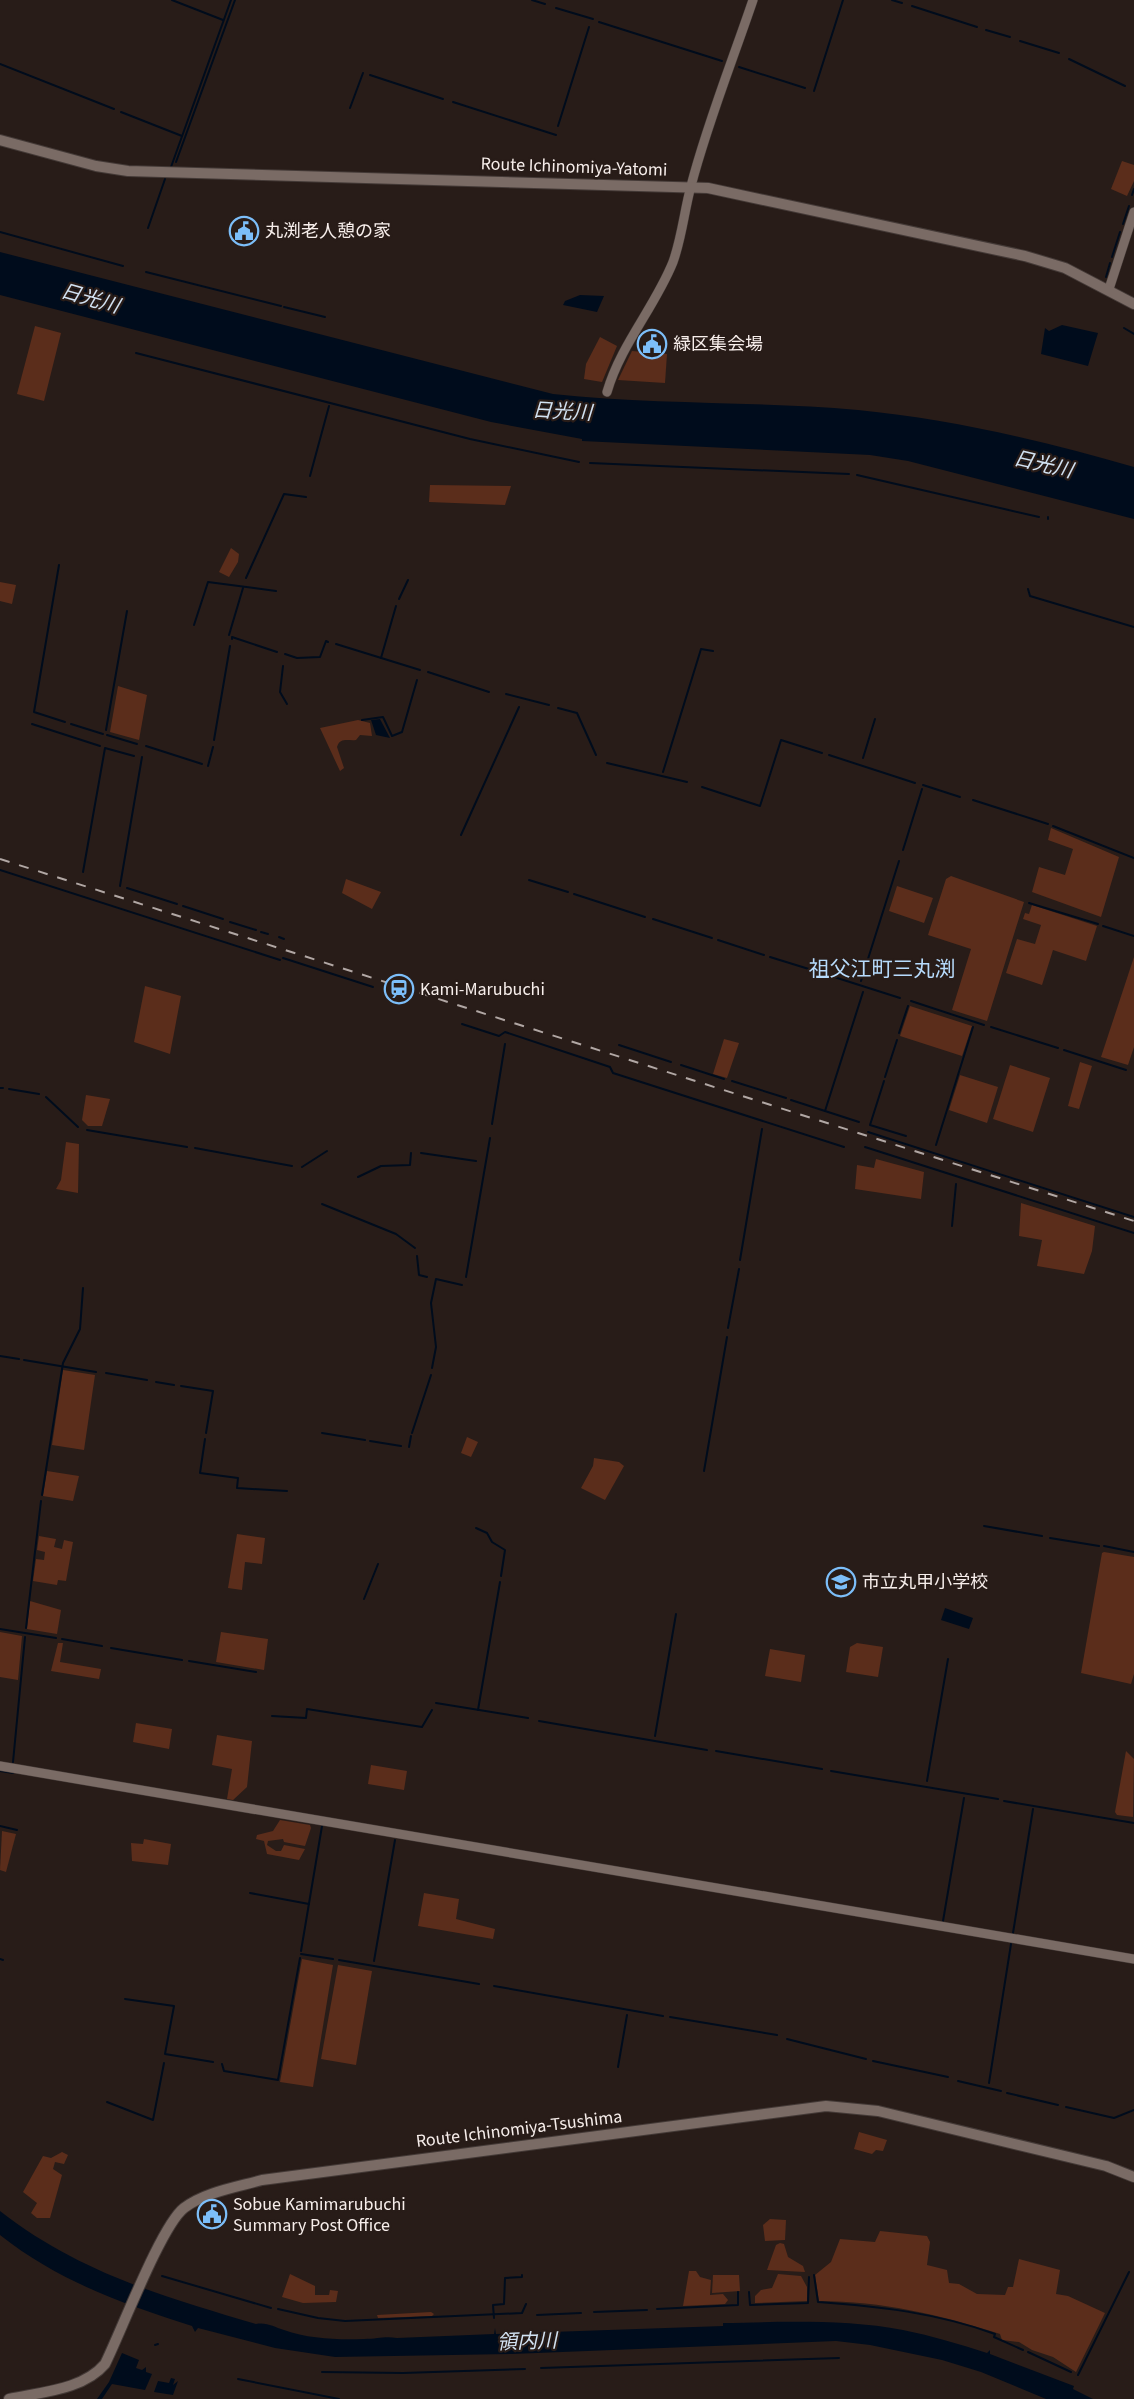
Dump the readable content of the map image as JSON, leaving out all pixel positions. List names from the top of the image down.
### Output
{
  "streets": {
    "main road": ["Route Ichinomiya-Yatomi", "Route Ichinomiya-Tsushima"]
  },
  "districts": ["祖父江町三丸渕"],
  "water": ["日光川", "領内川"],
  "places": {
    "public building": ["丸渕老人憩の家", "緑区集会場", "Sobue Kamimarubuchi Summary Post Office"],
    "station": ["Kami-Marubuchi"],
    "school or university": ["市立丸甲小学校"]
  }
}
